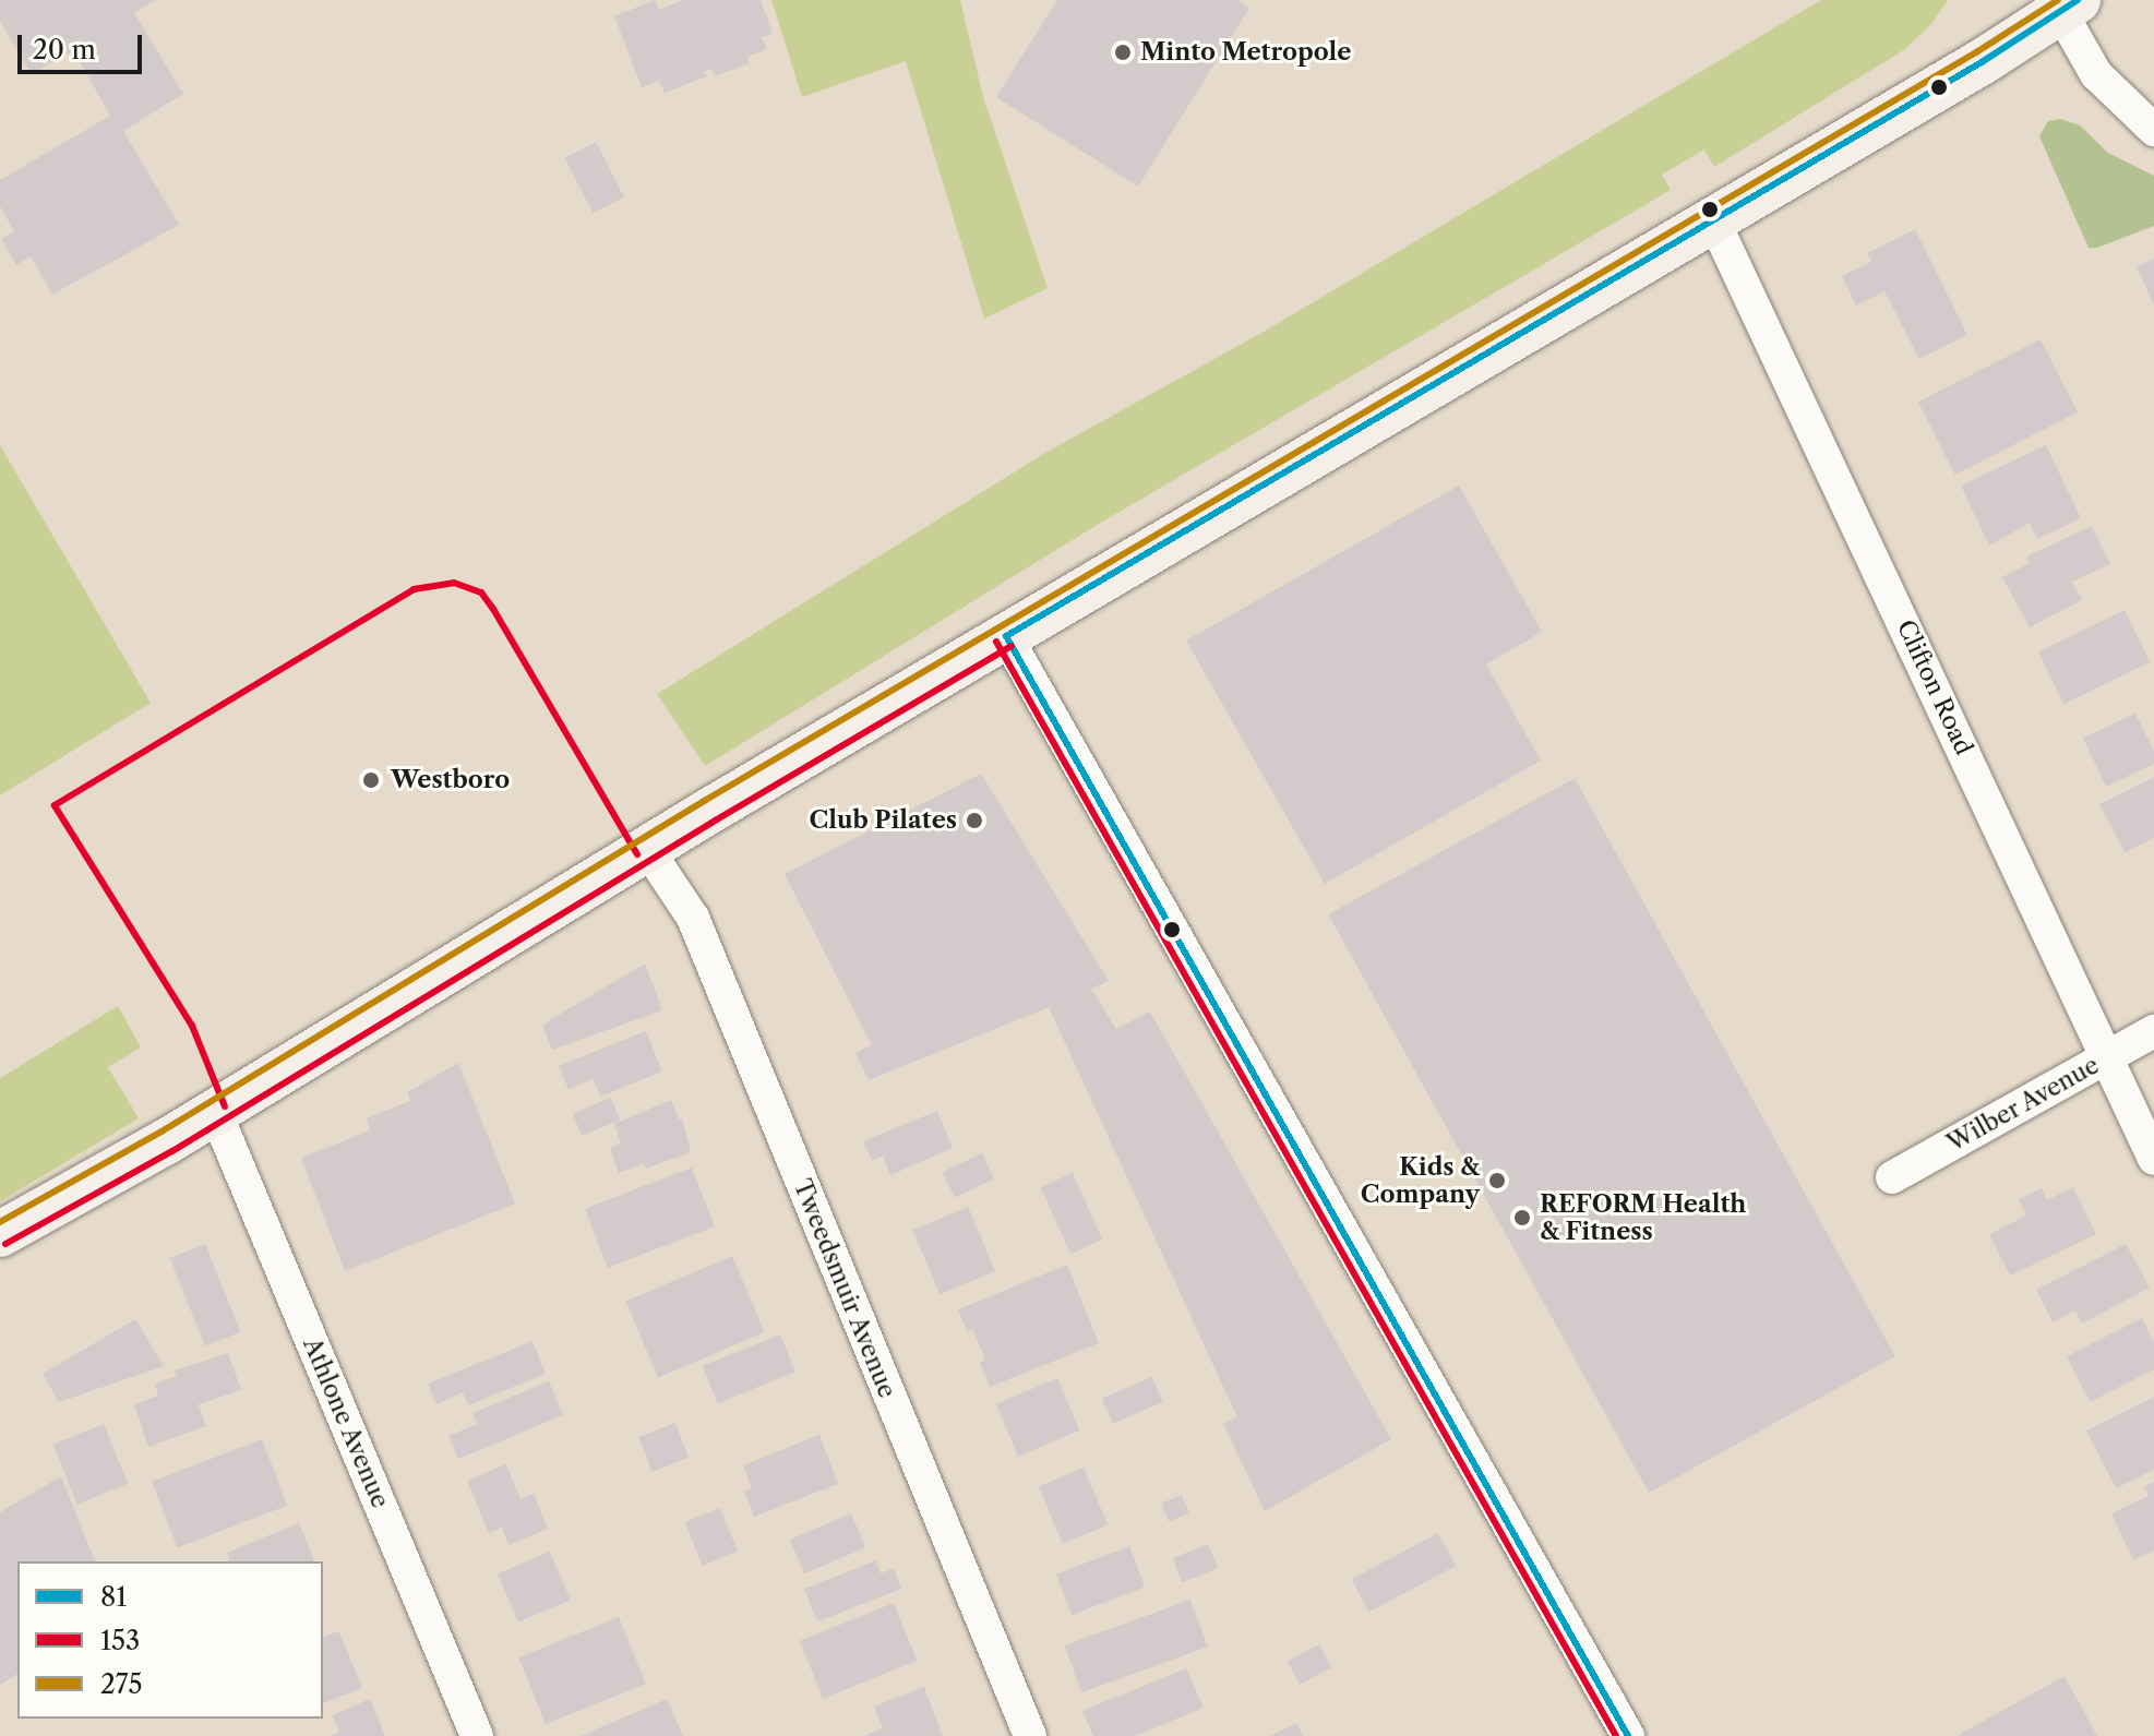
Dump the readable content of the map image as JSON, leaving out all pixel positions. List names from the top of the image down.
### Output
{
  "streets": {
    "street": [
      "Clifton Road",
      "Wilber Avenue",
      "Tweedsmuir Avenue",
      "Athlone Avenue"
    ]
  },
  "crossings": [
    ["Clifton Road", "Wilber Avenue"]
  ],
  "places": [
    "Minto Metropole",
    "Westboro",
    "Club Pilates",
    "Kids & Company",
    "REFORM Health & Fitness"
  ],
  "lines": ["transit line 81", "transit line 275", "transit line 153"],
  "legend": ["81", "153", "275"],
  "scale_bar": "20 m"
}
